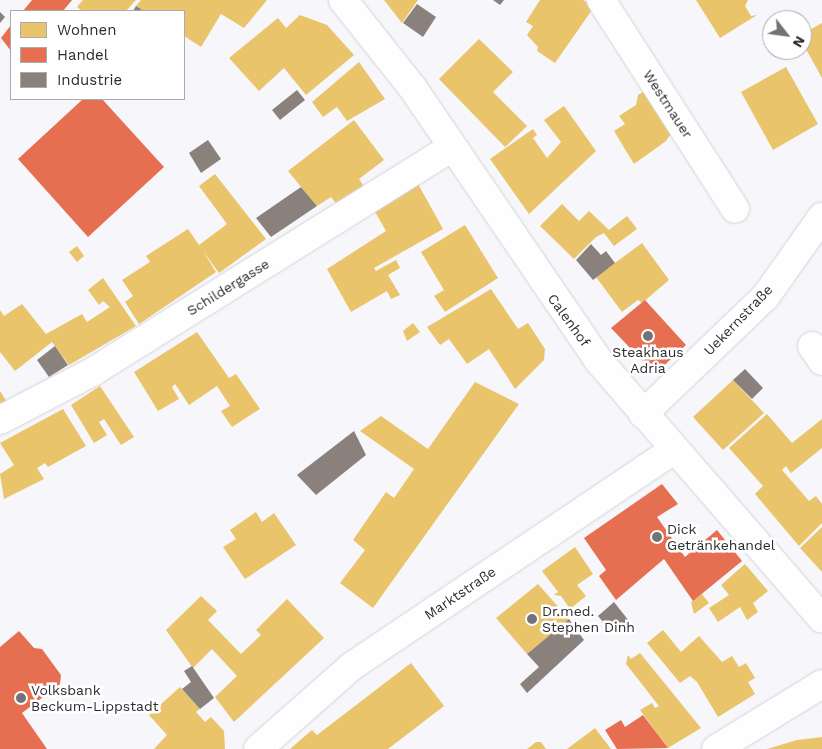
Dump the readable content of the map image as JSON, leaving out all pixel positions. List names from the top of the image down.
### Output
{
  "streets": {
    "street": [
      "Westmauer",
      "Schildergasse",
      "Calenhof",
      "Uekernstraße",
      "Marktstraße"
    ]
  },
  "crossings": [
    ["Schildergasse", "Calenhof"],
    ["Calenhof", "Uekernstraße"],
    ["Calenhof", "Marktstraße"]
  ],
  "places": [
    "Steakhaus Adria",
    "Dick Getränkehandel",
    "Dr.med. Stephen Dinh",
    "Volksbank Beckum-Lippstadt"
  ],
  "legend": ["Wohnen", "Handel", "Industrie"],
  "north": "bottom right"
}
